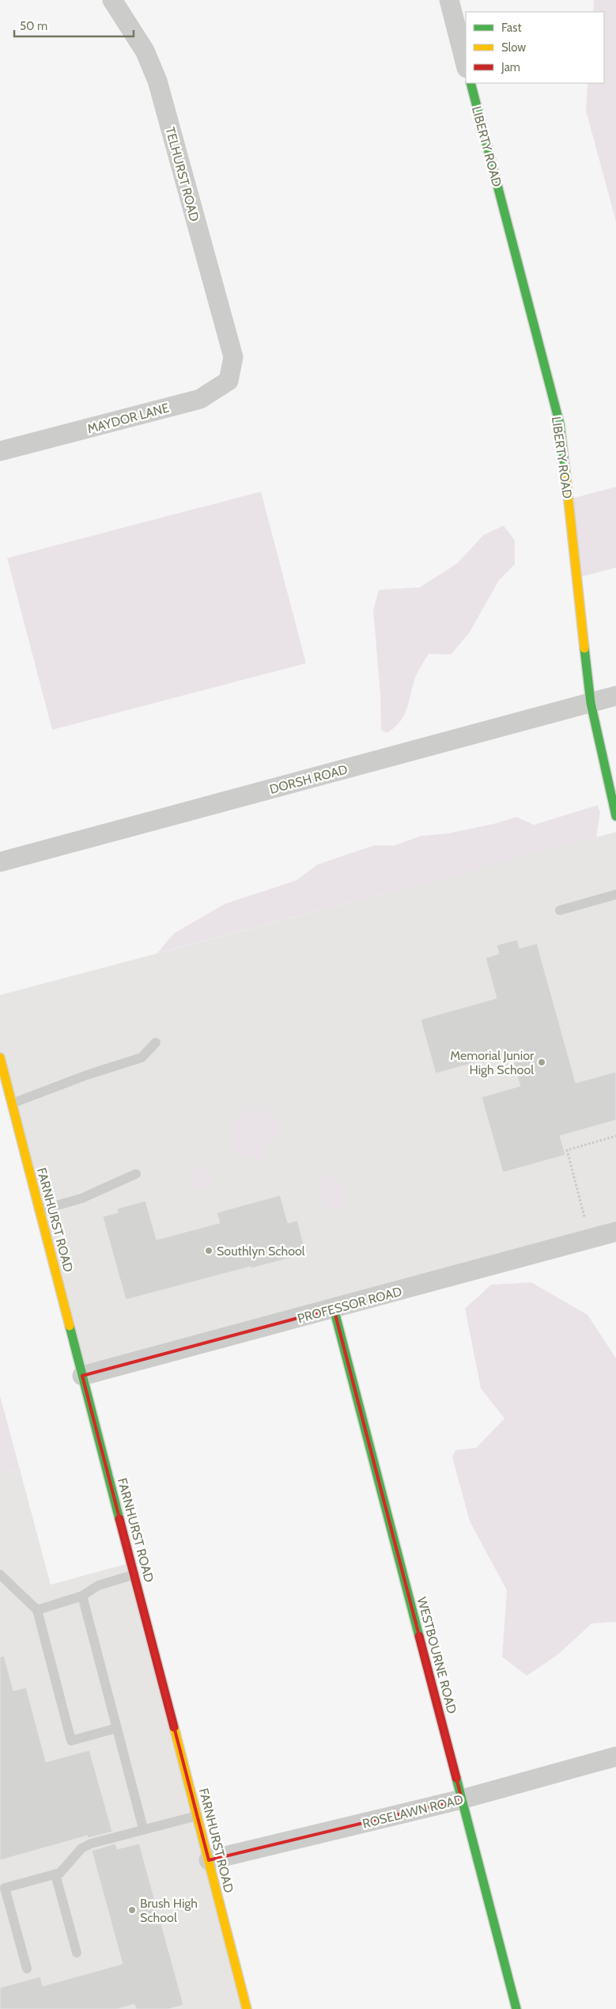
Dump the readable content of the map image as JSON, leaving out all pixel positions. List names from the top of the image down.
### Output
{
  "streets": {
    "street": [
      "LIBERTY ROAD",
      "TELHURST ROAD",
      "MAYDOR LANE",
      "DORSH ROAD",
      "FARNHURST ROAD",
      "PROFESSOR ROAD",
      "WESTBOURNE ROAD",
      "ROSELAWN ROAD"
    ]
  },
  "crossings": [
    ["LIBERTY ROAD", "DORSH ROAD"],
    ["TELHURST ROAD", "MAYDOR LANE"],
    ["FARNHURST ROAD", "PROFESSOR ROAD"],
    ["FARNHURST ROAD", "ROSELAWN ROAD"],
    ["PROFESSOR ROAD", "WESTBOURNE ROAD"],
    ["WESTBOURNE ROAD", "ROSELAWN ROAD"]
  ],
  "places": ["Memorial Junior High School", "Southlyn School", "Brush High School"],
  "legend": ["Fast", "Slow", "Jam"],
  "scale_bar": "50 m"
}
